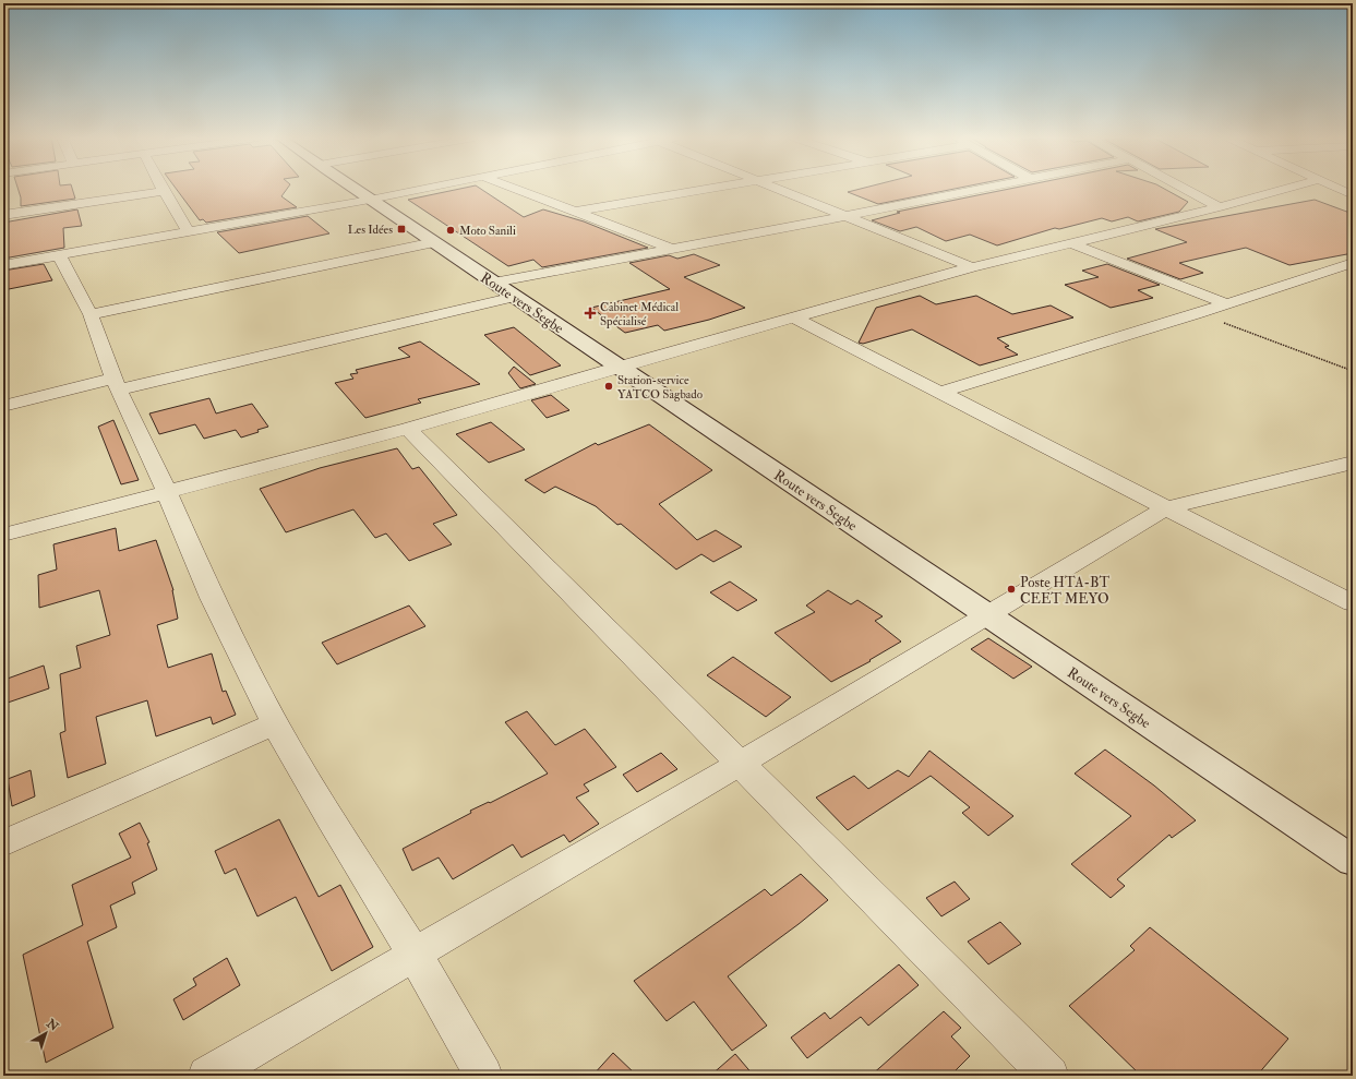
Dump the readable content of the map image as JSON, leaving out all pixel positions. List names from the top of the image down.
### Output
{
  "streets": {
    "main road": ["Route vers Segbe"]
  },
  "places": {
    "transit": ["Les Idées"],
    "other": ["Moto Sanili", "Station-service YATCO Sagbado", "Poste HTA-BT CEET MEYO"],
    "health": ["Cabinet Médical Spécialisé"]
  },
  "north": "top right"
}
